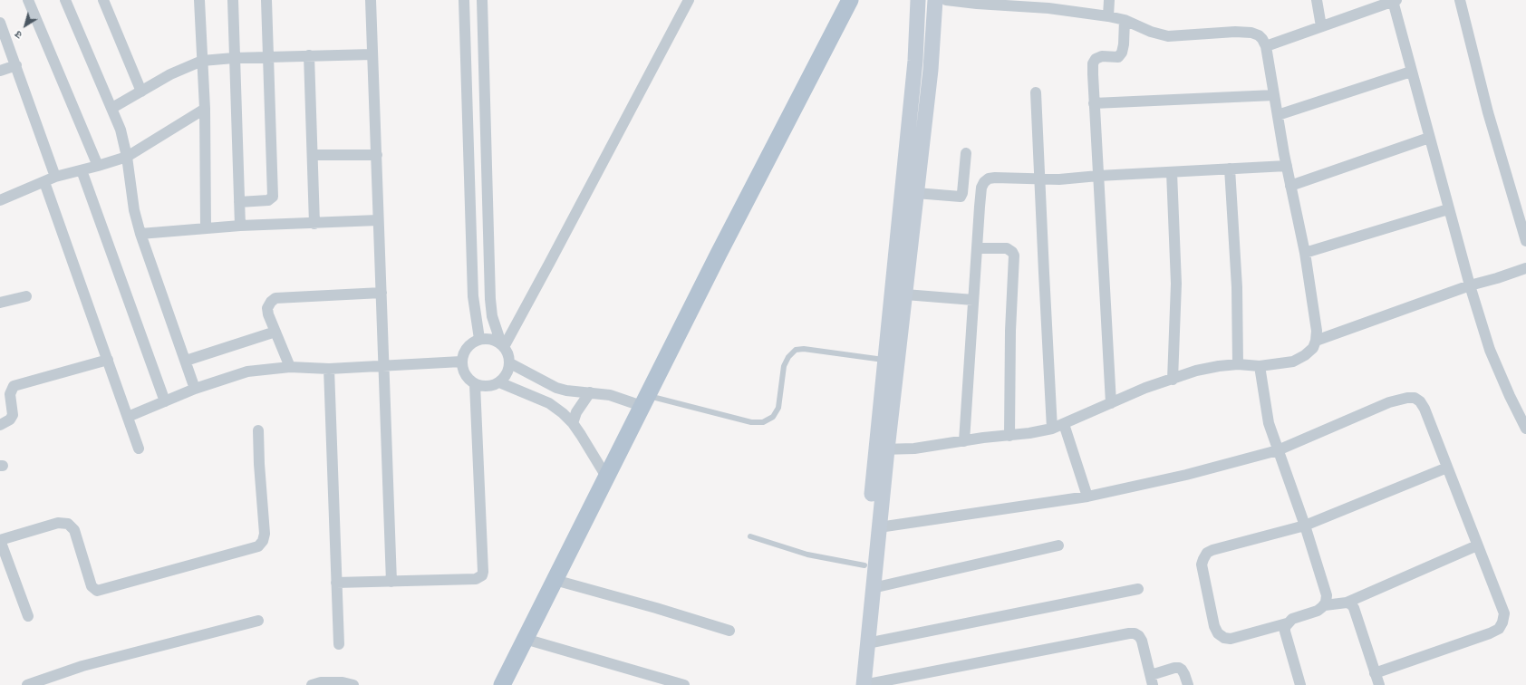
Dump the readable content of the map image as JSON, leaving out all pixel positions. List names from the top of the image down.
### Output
{
  "north": "bottom left"
}
